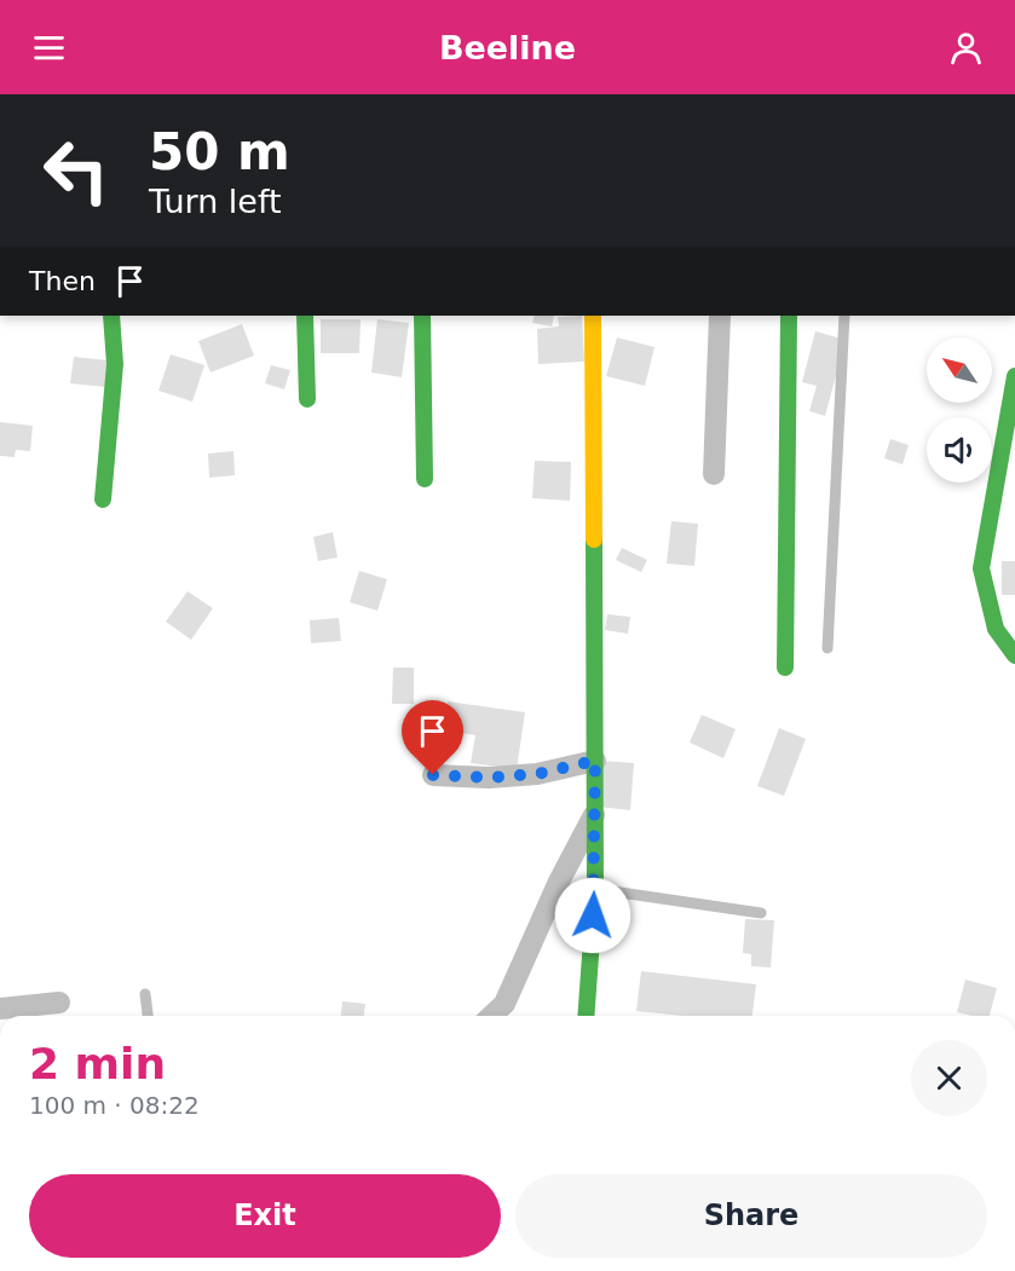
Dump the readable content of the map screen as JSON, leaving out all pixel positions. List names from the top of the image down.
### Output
{
  "north": "top left",
  "page": {
    "header": "Beeline",
    "turn": ["50 m", "Turn left"],
    "then": "Then",
    "heading": ["2 min", "100 m · 08:22"],
    "buttons": ["Exit", "Share"]
  }
}
